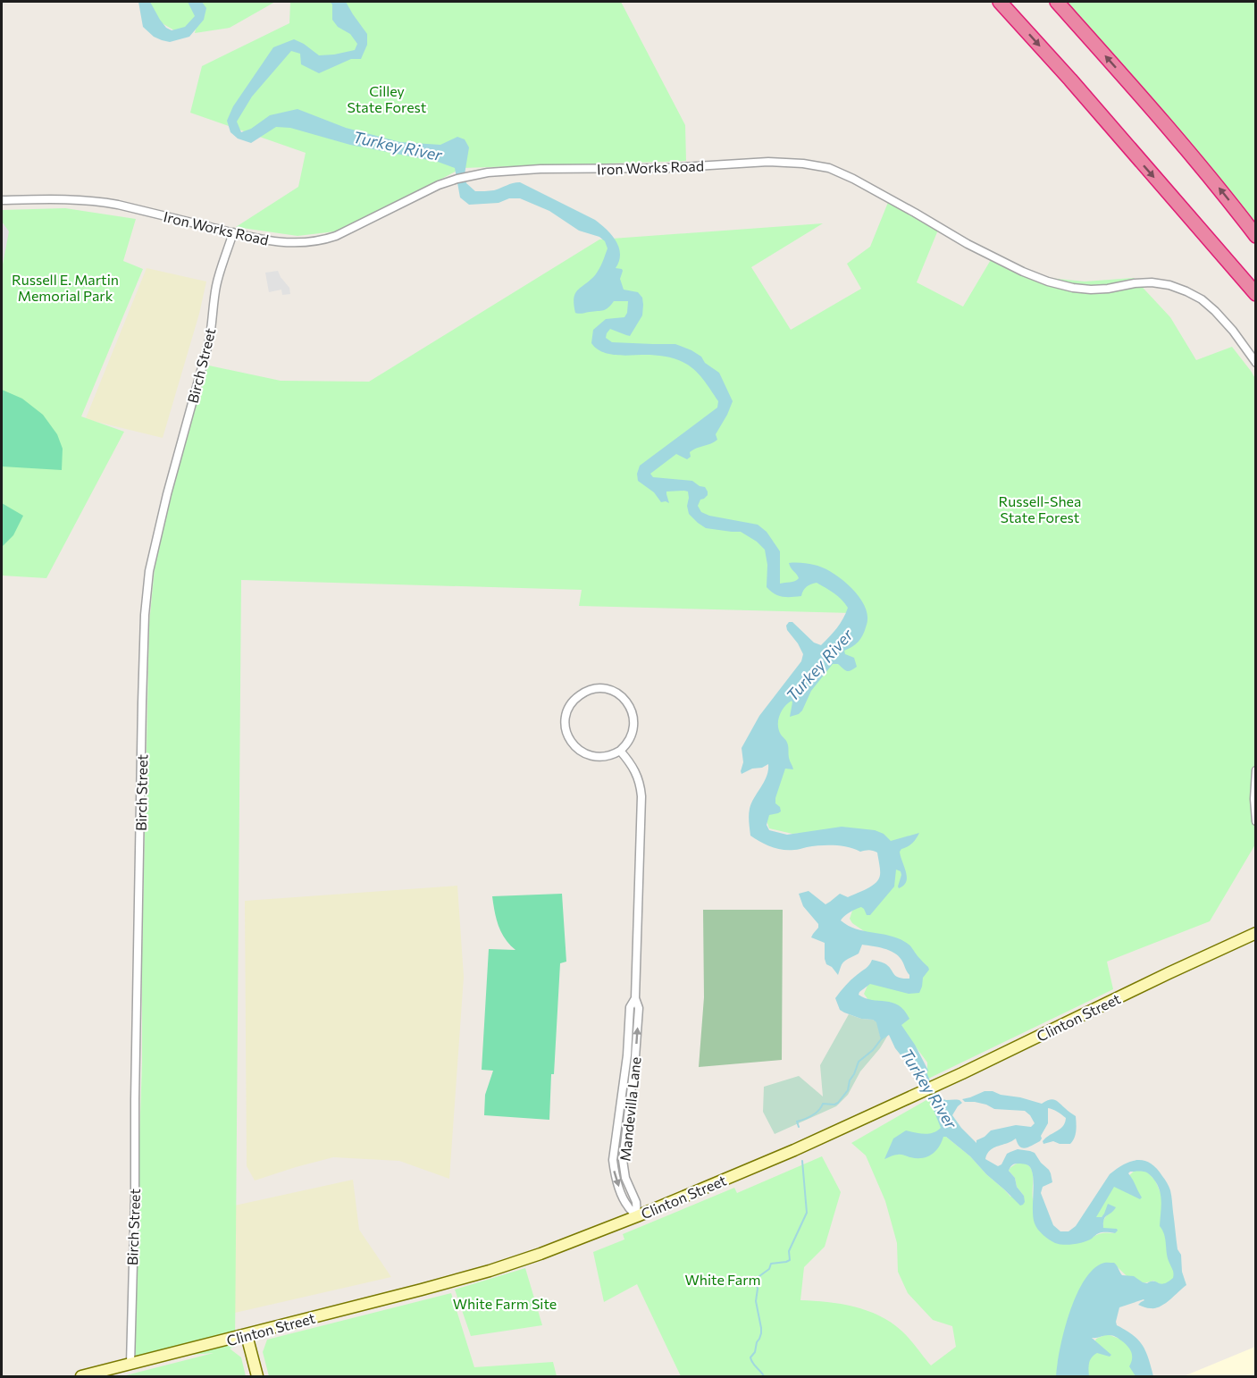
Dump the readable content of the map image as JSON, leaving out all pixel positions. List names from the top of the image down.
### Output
{
  "streets": {
    "main road": ["Clinton Street"],
    "street": ["Iron Works Road", "Birch Street", "Mandevilla Lane"]
  },
  "crossings": [
    ["Iron Works Road", "Birch Street"],
    ["Birch Street", "Clinton Street"],
    ["Clinton Street", "Mandevilla Lane"]
  ],
  "water": ["Turkey River"],
  "parks": [
    "Cilley State Forest",
    "Russell E. Martin Memorial Park",
    "Russell-Shea State Forest",
    "White Farm",
    "White Farm Site"
  ]
}
